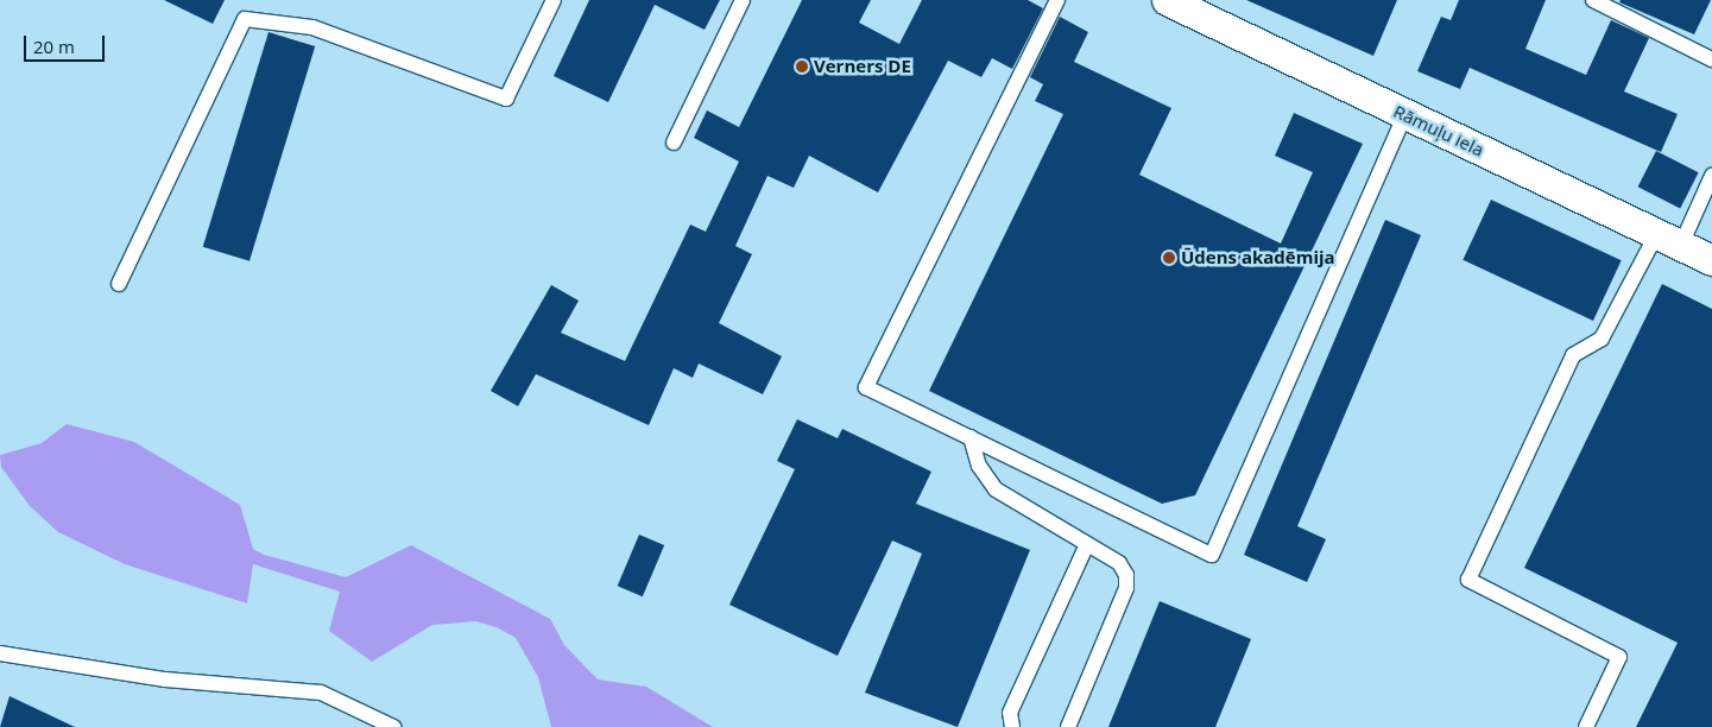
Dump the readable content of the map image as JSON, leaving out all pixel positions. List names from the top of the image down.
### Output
{
  "streets": {
    "street": ["Rāmuļu iela"]
  },
  "places": ["Verners DE", "Ūdens akadēmija"],
  "scale_bar": "20 m"
}
